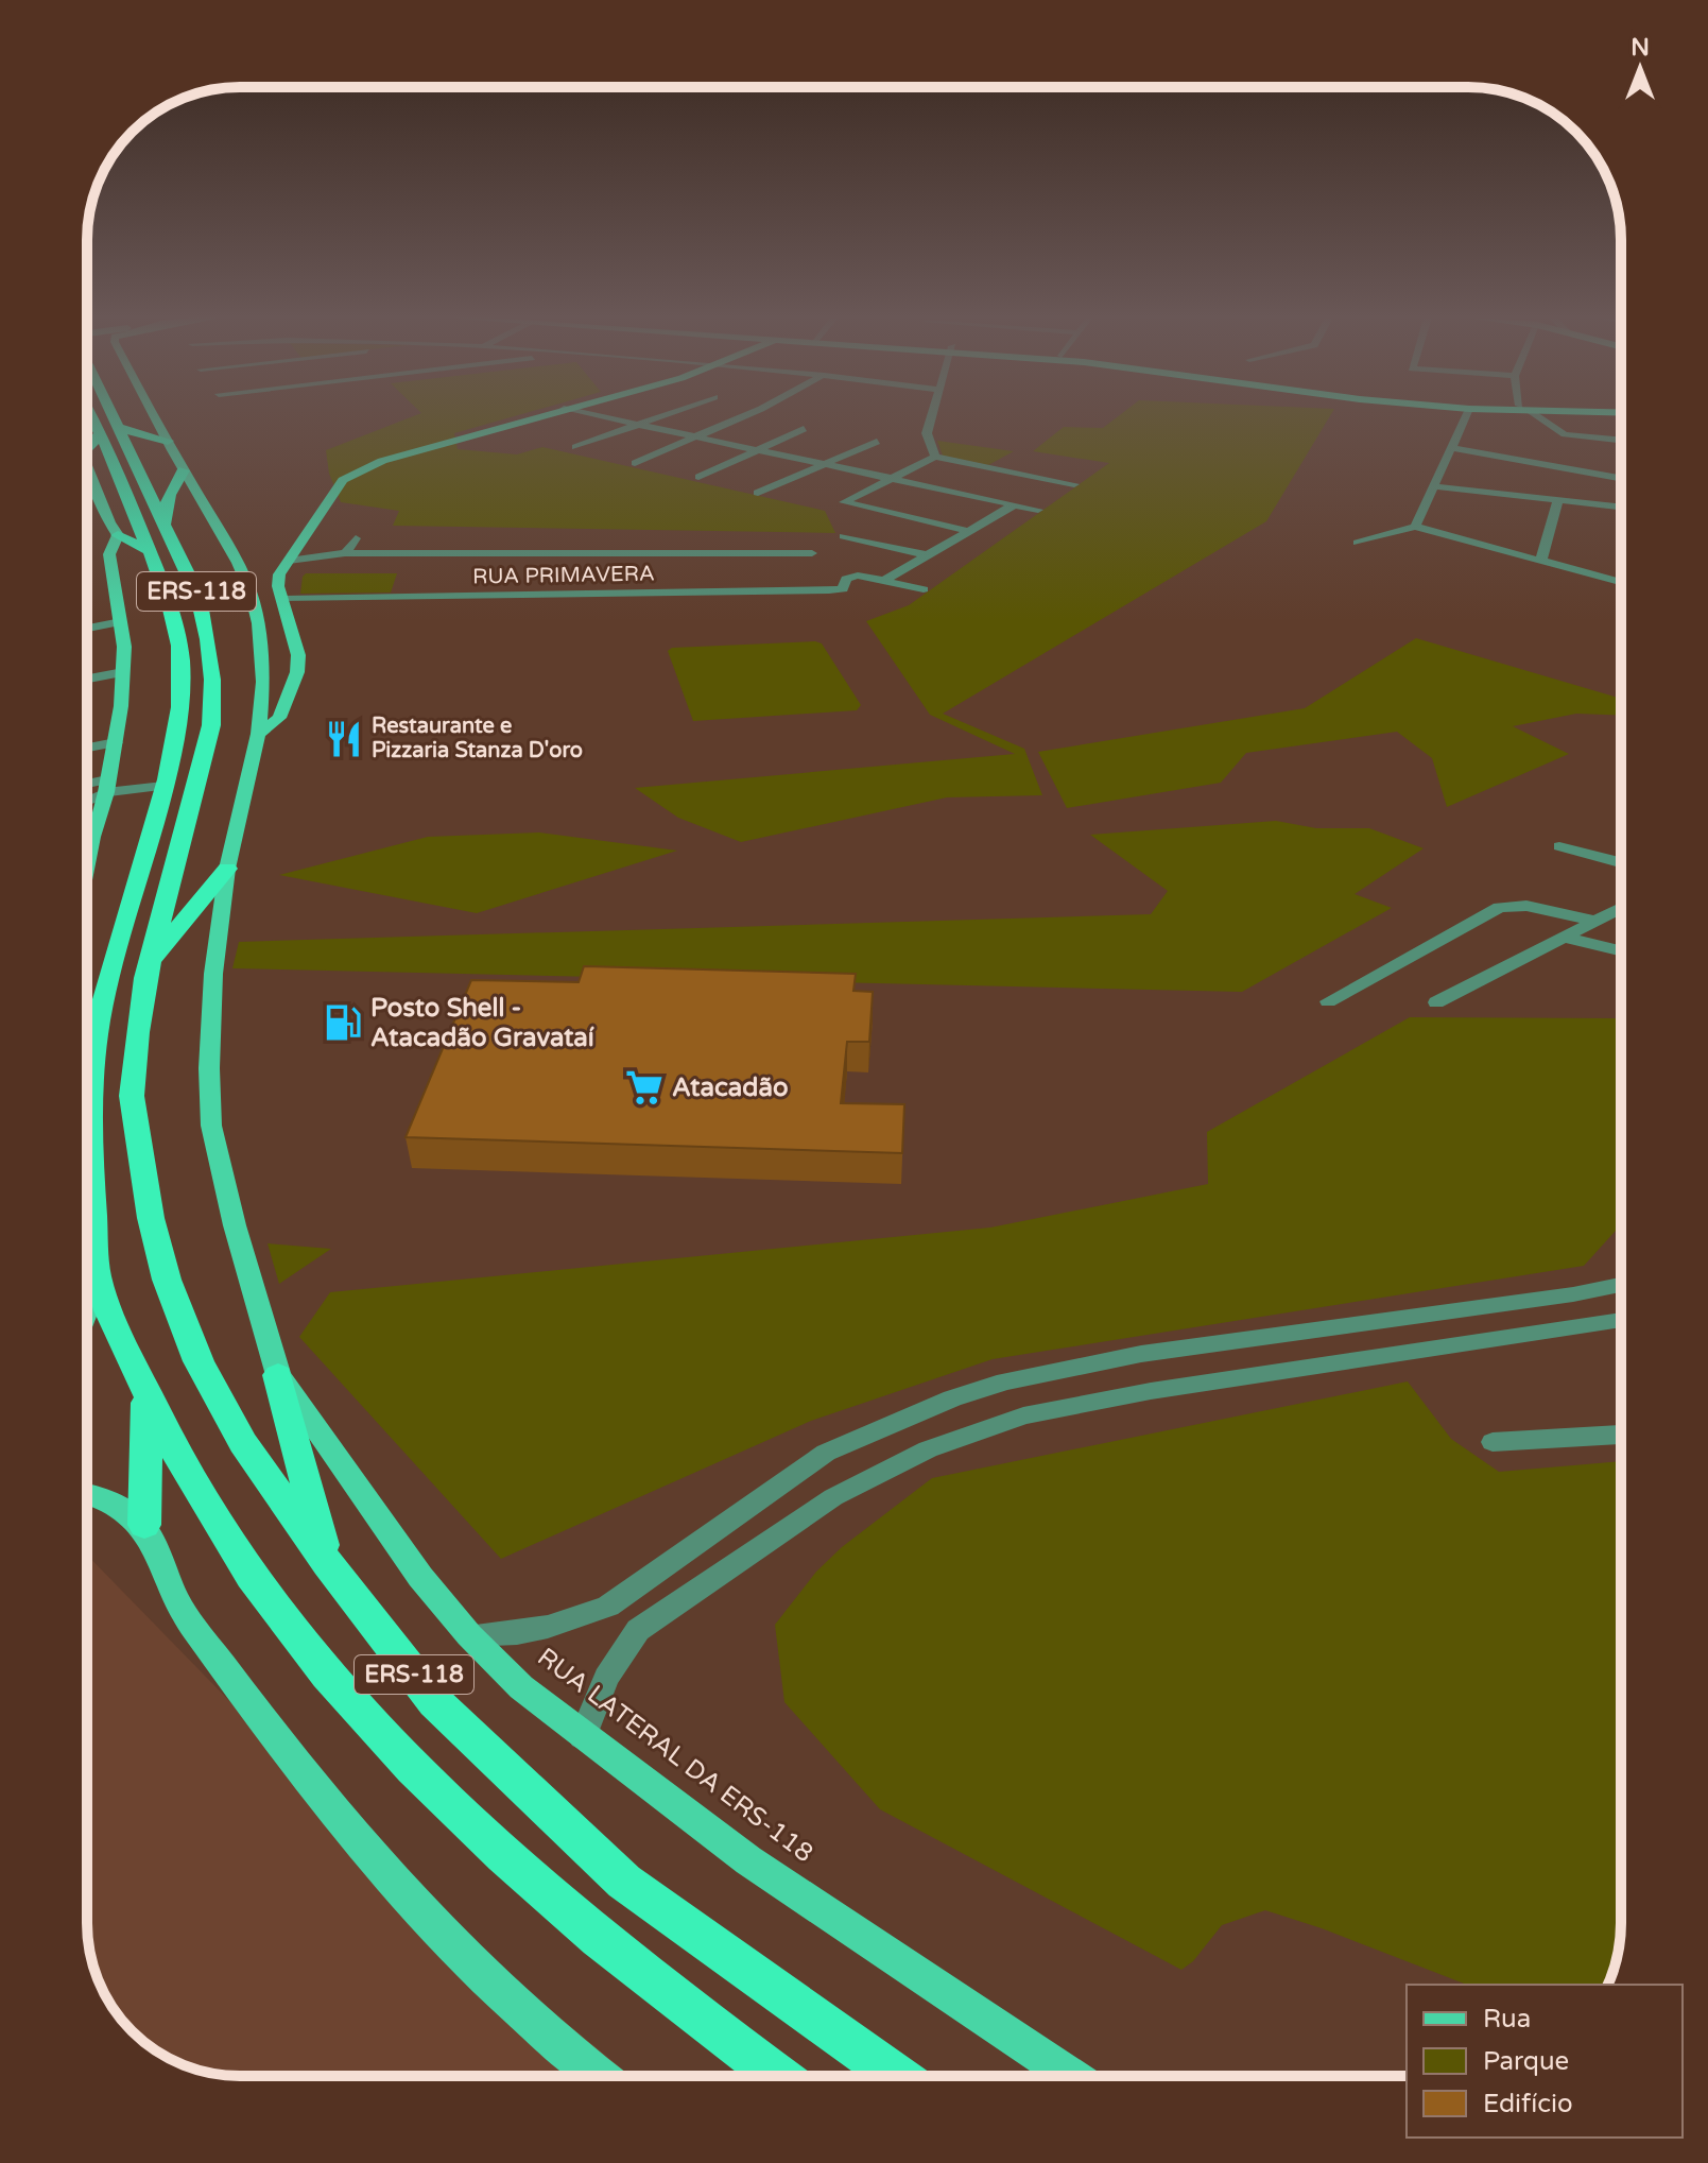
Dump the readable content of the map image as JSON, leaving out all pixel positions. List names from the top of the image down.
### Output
{
  "streets": {
    "highway": ["ERS-118"],
    "main road": ["RUA LATERAL DA ERS-118"],
    "street": ["RUA PRIMAVERA"]
  },
  "places": {
    "restaurant": ["Restaurante e Pizzaria Stanza D'oro"],
    "fuel station": ["Posto Shell - Atacadão Gravataí"],
    "supermarket": ["Atacadão"]
  },
  "legend": ["Rua", "Parque", "Edifício"],
  "north": "top"
}
